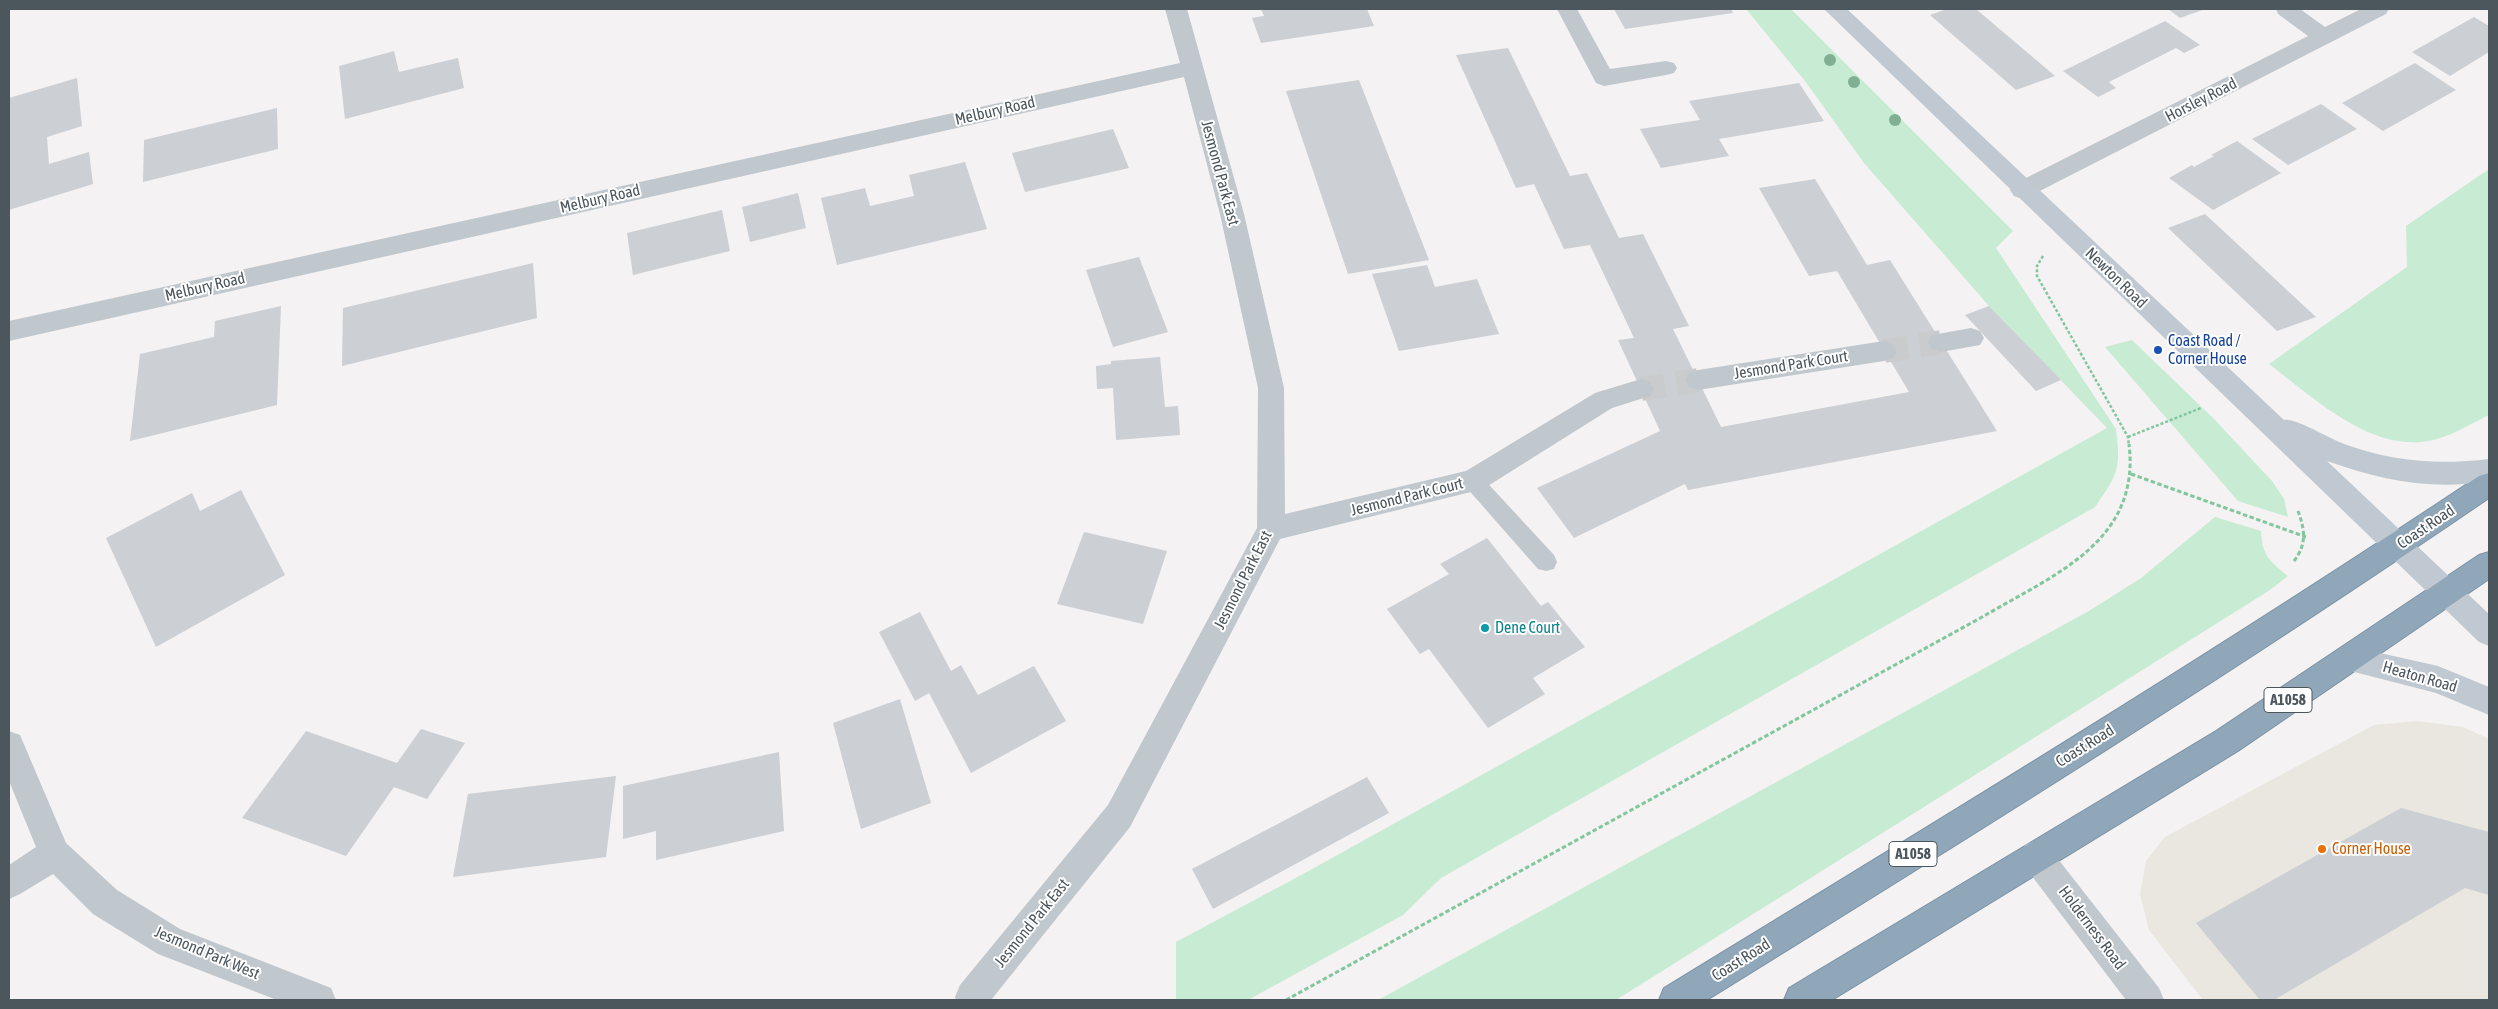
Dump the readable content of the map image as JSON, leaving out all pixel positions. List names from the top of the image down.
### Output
{
  "streets": {
    "highway": ["Coast Road", "A1058"],
    "street": [
      "Horsley Road",
      "Melbury Road",
      "Jesmond Park East",
      "Newton Road",
      "Jesmond Park Court",
      "Heaton Road",
      "Holderness Road",
      "Jesmond Park West"
    ]
  },
  "crossings": [
    ["Horsley Road", "Newton Road"],
    ["Melbury Road", "Jesmond Park East"],
    ["Jesmond Park East", "Jesmond Park Court"],
    ["Newton Road", "Coast Road"],
    ["Newton Road", "A1058"],
    ["Heaton Road", "A1058"],
    ["A1058", "Holderness Road"]
  ],
  "places": ["Coast Road / Corner House", "Dene Court", "Corner House"]
}
